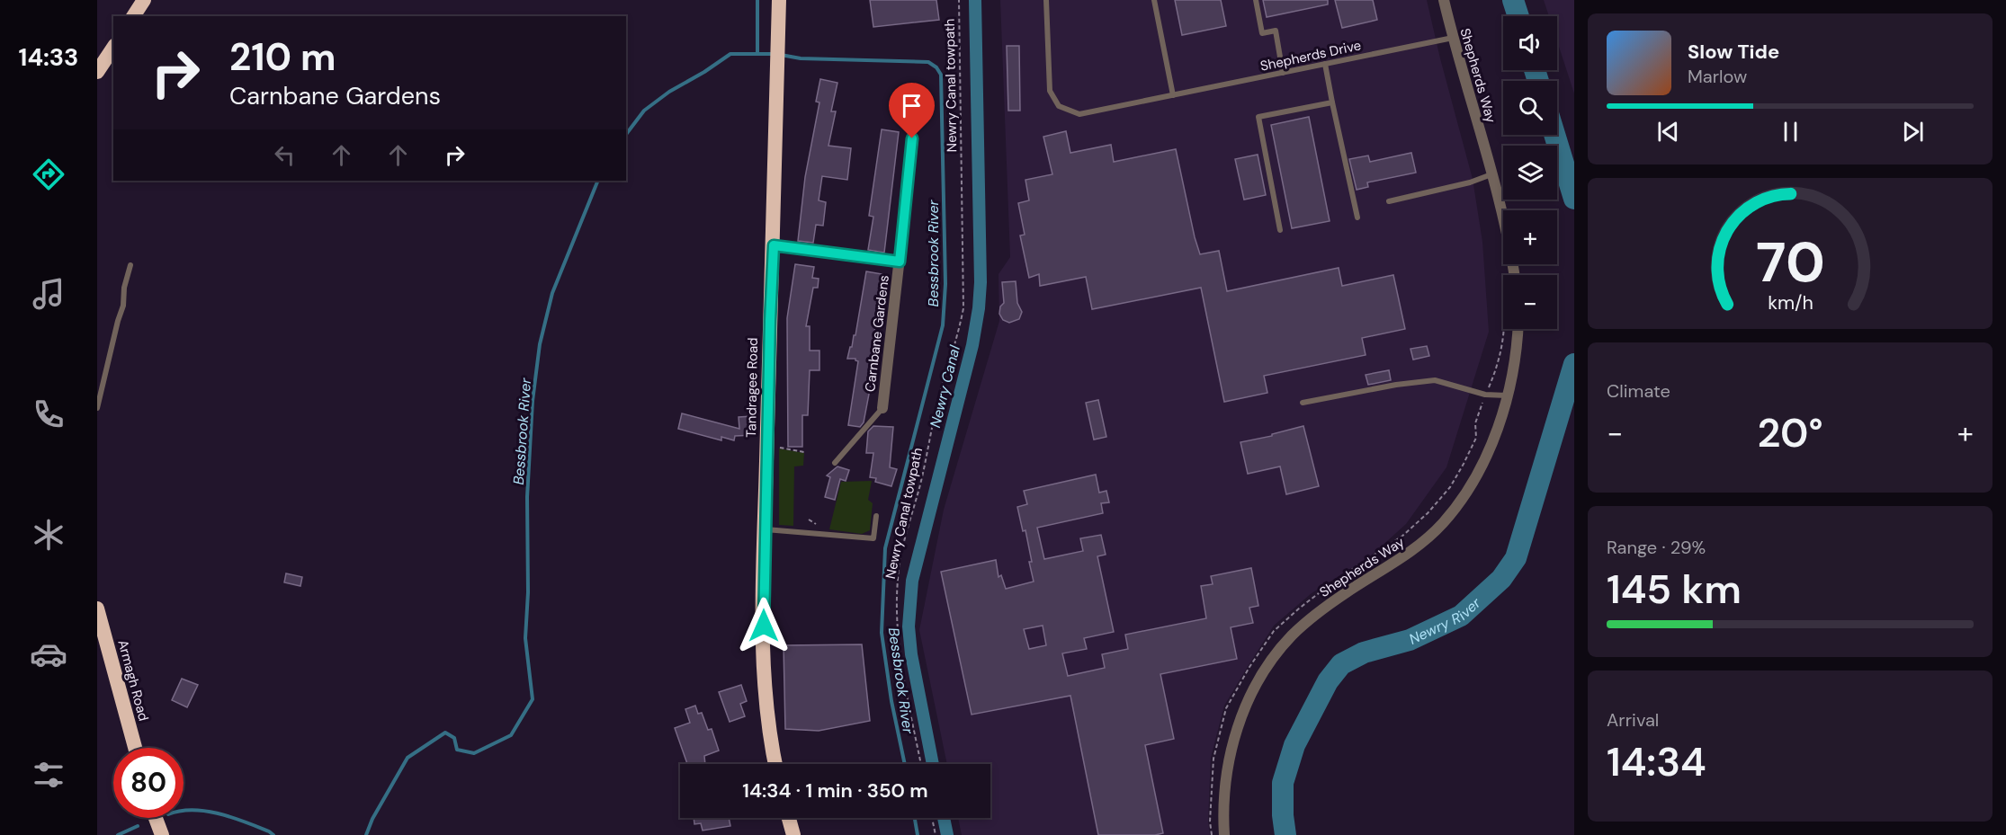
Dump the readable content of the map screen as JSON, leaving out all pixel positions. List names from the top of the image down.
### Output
{
  "streets": {
    "highway": ["Tandragee Road", "Armagh Road"],
    "street": ["Shepherds Way", "Carnbane Gardens"],
    "lane": ["Shepherds Drive"],
    "path": ["Newry Canal towpath"]
  },
  "crossings": [
    ["Shepherds Drive", "Shepherds Way"],
    ["Carnbane Gardens", "Tandragee Road"]
  ],
  "water": ["Bessbrook River", "Newry Canal", "Newry River"],
  "page": {
    "tabs": "14:33",
    "map_buttons": ["+", "−"],
    "turn": ["210 m", "Carnbane Gardens"],
    "song": ["Slow Tide", "Marlow"],
    "tile": [
      "Climate",
      ["Range · 29%", "145 km"],
      ["Arrival", "14:34"]
    ],
    "heat": ["−", "20°", "+"],
    "limit": "80",
    "trip": "14:34 · 1 min · 350 m",
    "gauge": ["70", "km/h"]
  }
}
